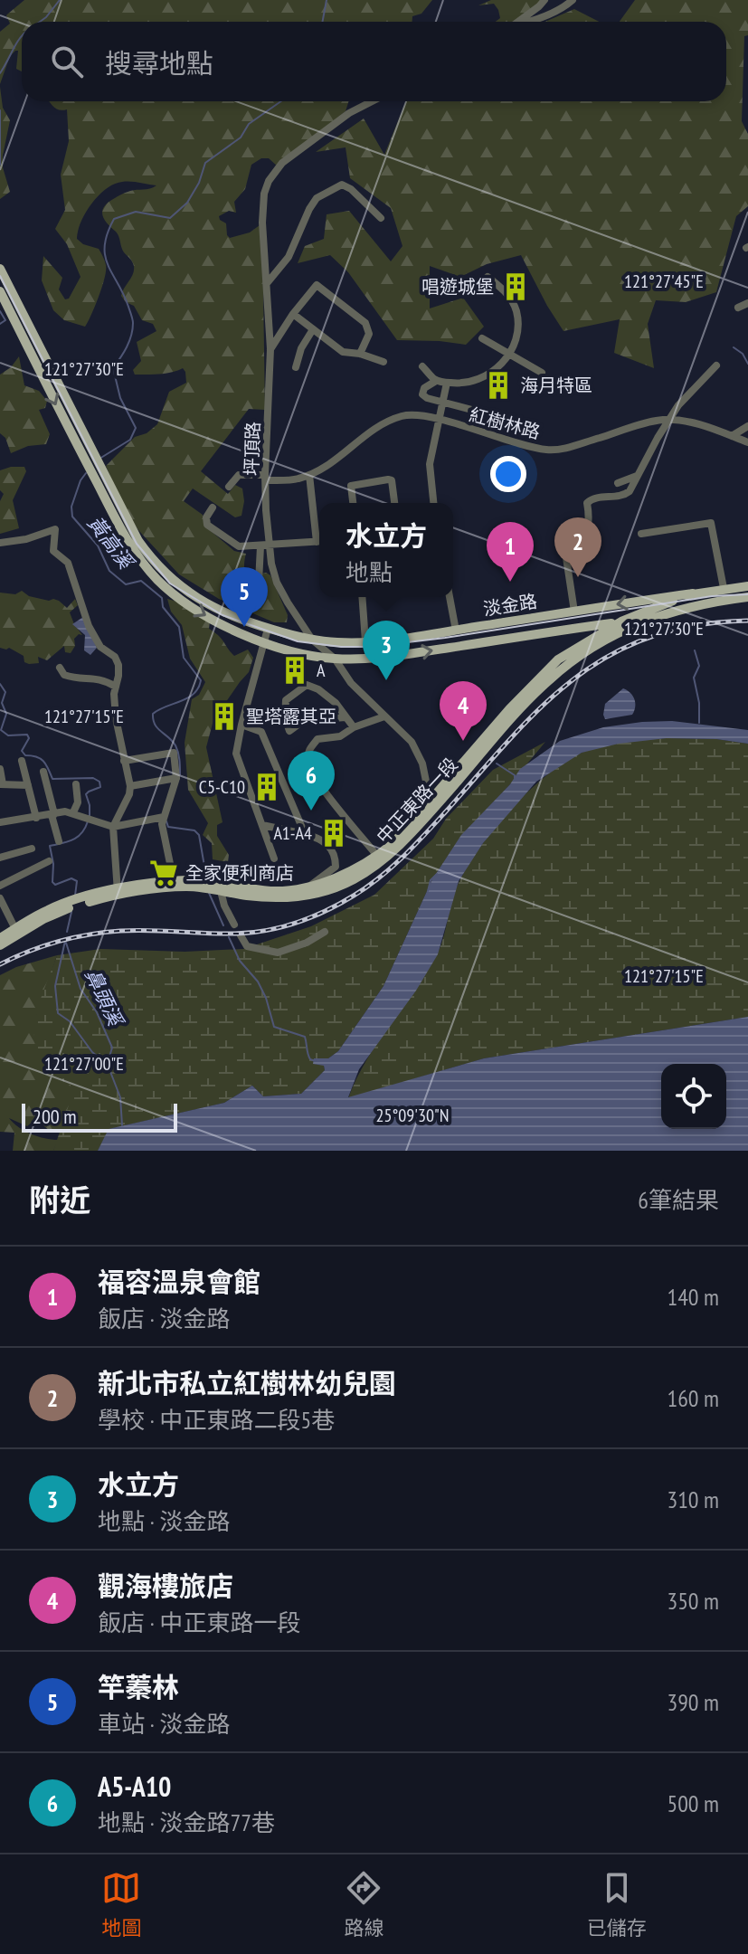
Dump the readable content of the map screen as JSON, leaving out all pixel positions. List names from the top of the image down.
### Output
{
  "streets": {
    "main road": ["淡金路", "中正東路一段"],
    "street": ["紅樹林路", "坪頂路"]
  },
  "crossings": [
    ["坪頂路", "淡金路"],
    ["坪頂路", "中正東路一段"],
    ["淡金路", "中正東路一段"]
  ],
  "water": ["黃高溪", "鼻頭溪"],
  "places": {
    "building": [
      "唱遊城堡",
      "海月特區",
      "A",
      "聖塔露其亞",
      "C5-C10",
      "A1-A4"
    ],
    "supermarket": ["全家便利商店"]
  },
  "scale_bar": "200 m",
  "page": {
    "search": "搜尋地點",
    "popup": ["水立方", "地點"],
    "pins": [
      "2",
      "1",
      "5",
      "3",
      "4",
      "6"
    ],
    "scale": "200 m",
    "heading": ["附近", "6筆結果"],
    "list": [
      {
        "mark": "1",
        "name": "福容溫泉會館",
        "note": "飯店 · 淡金路",
        "value": "140 m"
      },
      {
        "mark": "2",
        "name": "新北市私立紅樹林幼兒園",
        "note": "學校 · 中正東路二段5巷",
        "value": "160 m"
      },
      {
        "mark": "3",
        "name": "水立方",
        "note": "地點 · 淡金路",
        "value": "310 m"
      },
      {
        "mark": "4",
        "name": "觀海樓旅店",
        "note": "飯店 · 中正東路一段",
        "value": "350 m"
      },
      {
        "mark": "5",
        "name": "竿蓁林",
        "note": "車站 · 淡金路",
        "value": "390 m"
      },
      {
        "mark": "6",
        "name": "A5-A10",
        "note": "地點 · 淡金路77巷",
        "value": "500 m"
      }
    ],
    "nav": ["地圖", "路線", "已儲存"]
  },
  "coordinates": [
    "121°27'45\"E",
    "121°27'30\"E",
    "121°27'15\"E",
    "121°27'00\"E",
    "25°09'30\"N"
  ]
}
